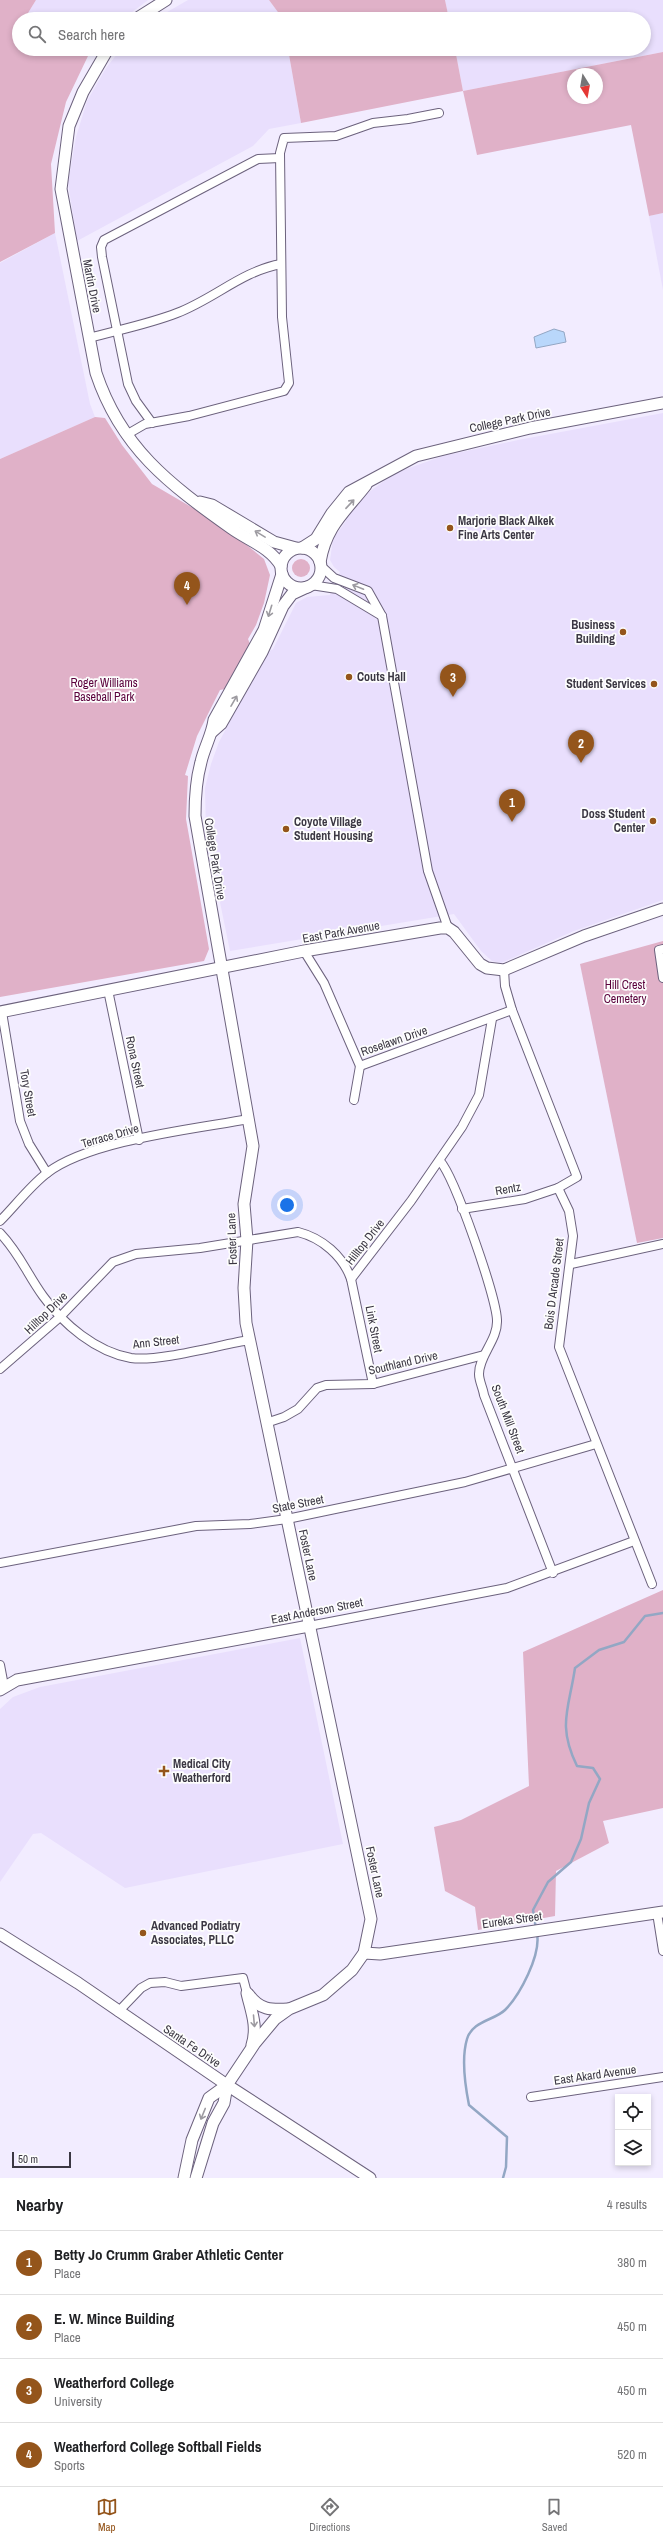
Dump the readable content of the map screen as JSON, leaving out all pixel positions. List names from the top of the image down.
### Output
{
  "streets": {
    "street": [
      "Martin Drive",
      "College Park Drive",
      "East Park Avenue",
      "Roselawn Drive",
      "Rona Street",
      "Tory Street",
      "Terrace Drive",
      "Rentz",
      "Foster Lane",
      "Hilltop Drive",
      "Bois D Arcade Street",
      "Link Street",
      "Ann Street",
      "Southland Drive",
      "South Mill Street",
      "State Street",
      "East Anderson Street",
      "Eureka Street",
      "Santa Fe Drive",
      "East Akard Avenue"
    ]
  },
  "crossings": [
    ["Martin Drive", "College Park Drive"],
    ["College Park Drive", "East Park Avenue"],
    ["College Park Drive", "Foster Lane"],
    ["East Park Avenue", "Roselawn Drive"],
    ["East Park Avenue", "Rona Street"],
    ["East Park Avenue", "Tory Street"],
    ["East Park Avenue", "Foster Lane"],
    ["Roselawn Drive", "Hilltop Drive"],
    ["Rona Street", "Terrace Drive"],
    ["Tory Street", "Terrace Drive"],
    ["Terrace Drive", "Foster Lane"],
    ["Rentz", "Bois D Arcade Street"],
    ["Rentz", "South Mill Street"],
    ["Foster Lane", "Hilltop Drive"],
    ["Foster Lane", "Ann Street"],
    ["Foster Lane", "Southland Drive"],
    ["Foster Lane", "State Street"],
    ["Foster Lane", "East Anderson Street"],
    ["Foster Lane", "Eureka Street"],
    ["Foster Lane", "Santa Fe Drive"],
    ["Hilltop Drive", "Link Street"],
    ["Hilltop Drive", "Ann Street"],
    ["Hilltop Drive", "South Mill Street"],
    ["Bois D Arcade Street", "State Street"],
    ["Bois D Arcade Street", "East Anderson Street"],
    ["Link Street", "Southland Drive"],
    ["Southland Drive", "South Mill Street"],
    ["South Mill Street", "State Street"],
    ["South Mill Street", "East Anderson Street"]
  ],
  "parks": ["Roger Williams Baseball Park", "Hill Crest Cemetery"],
  "places": {
    "other": [
      "Marjorie Black Alkek Fine Arts Center",
      "Business Building",
      "Couts Hall",
      "Student Services",
      "Doss Student Center",
      "Coyote Village Student Housing",
      "Advanced Podiatry Associates, PLLC"
    ],
    "health": ["Medical City Weatherford"]
  },
  "scale_bar": "50 m",
  "north": "bottom",
  "page": {
    "search": "Search here",
    "pins": [
      "4",
      "3",
      "2",
      "1"
    ],
    "scale": "50 m",
    "heading": ["Nearby", "4 results"],
    "list": [
      {
        "mark": "1",
        "name": "Betty Jo Crumm Graber Athletic Center",
        "note": "Place",
        "value": "380 m"
      },
      {
        "mark": "2",
        "name": "E. W. Mince Building",
        "note": "Place",
        "value": "450 m"
      },
      {
        "mark": "3",
        "name": "Weatherford College",
        "note": "University",
        "value": "450 m"
      },
      {
        "mark": "4",
        "name": "Weatherford College Softball Fields",
        "note": "Sports",
        "value": "520 m"
      }
    ],
    "nav": ["Map", "Directions", "Saved"]
  }
}
